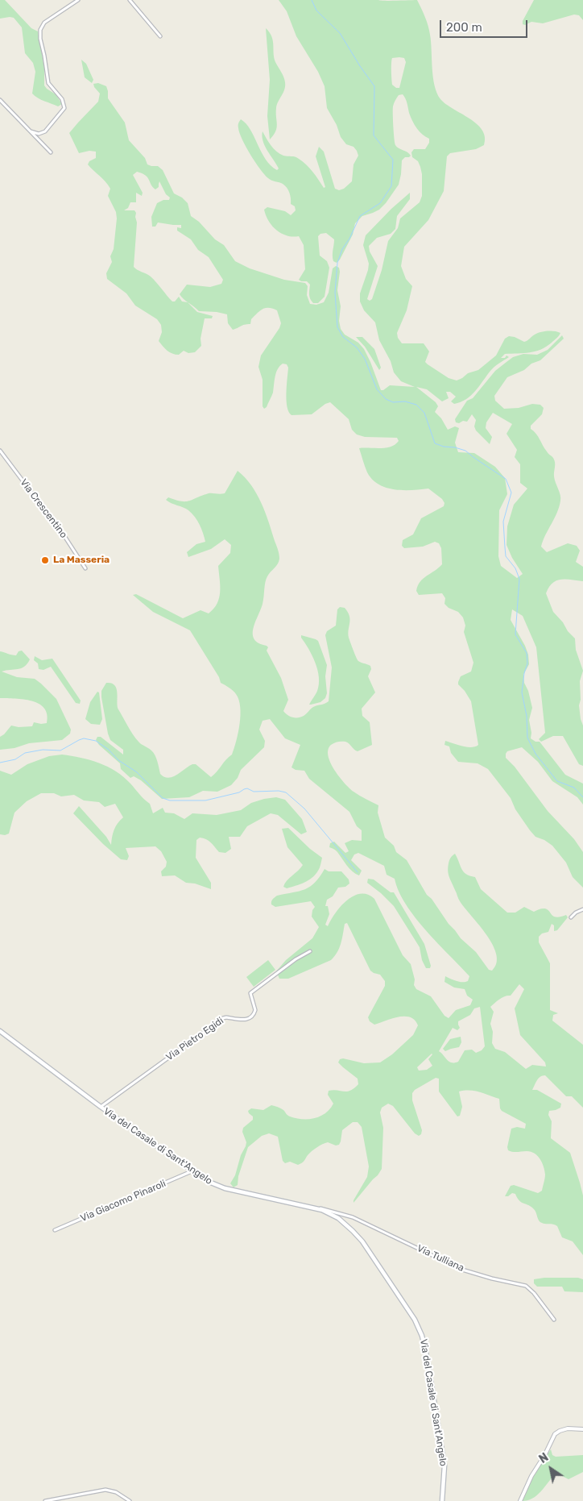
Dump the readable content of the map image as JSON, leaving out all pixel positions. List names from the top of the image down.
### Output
{
  "streets": {
    "main road": ["Via del Casale di Sant'Angelo"],
    "street": [
      "Via Crescentino",
      "Via Pietro Egidi",
      "Via Giacomo Pinaroli",
      "Via Tulliana"
    ]
  },
  "crossings": [
    ["Via Pietro Egidi", "Via del Casale di Sant'Angelo"],
    ["Via del Casale di Sant'Angelo", "Via Giacomo Pinaroli"],
    ["Via del Casale di Sant'Angelo", "Via Tulliana"]
  ],
  "places": ["La Masseria"],
  "scale_bar": "200 m",
  "north": "top left"
}
